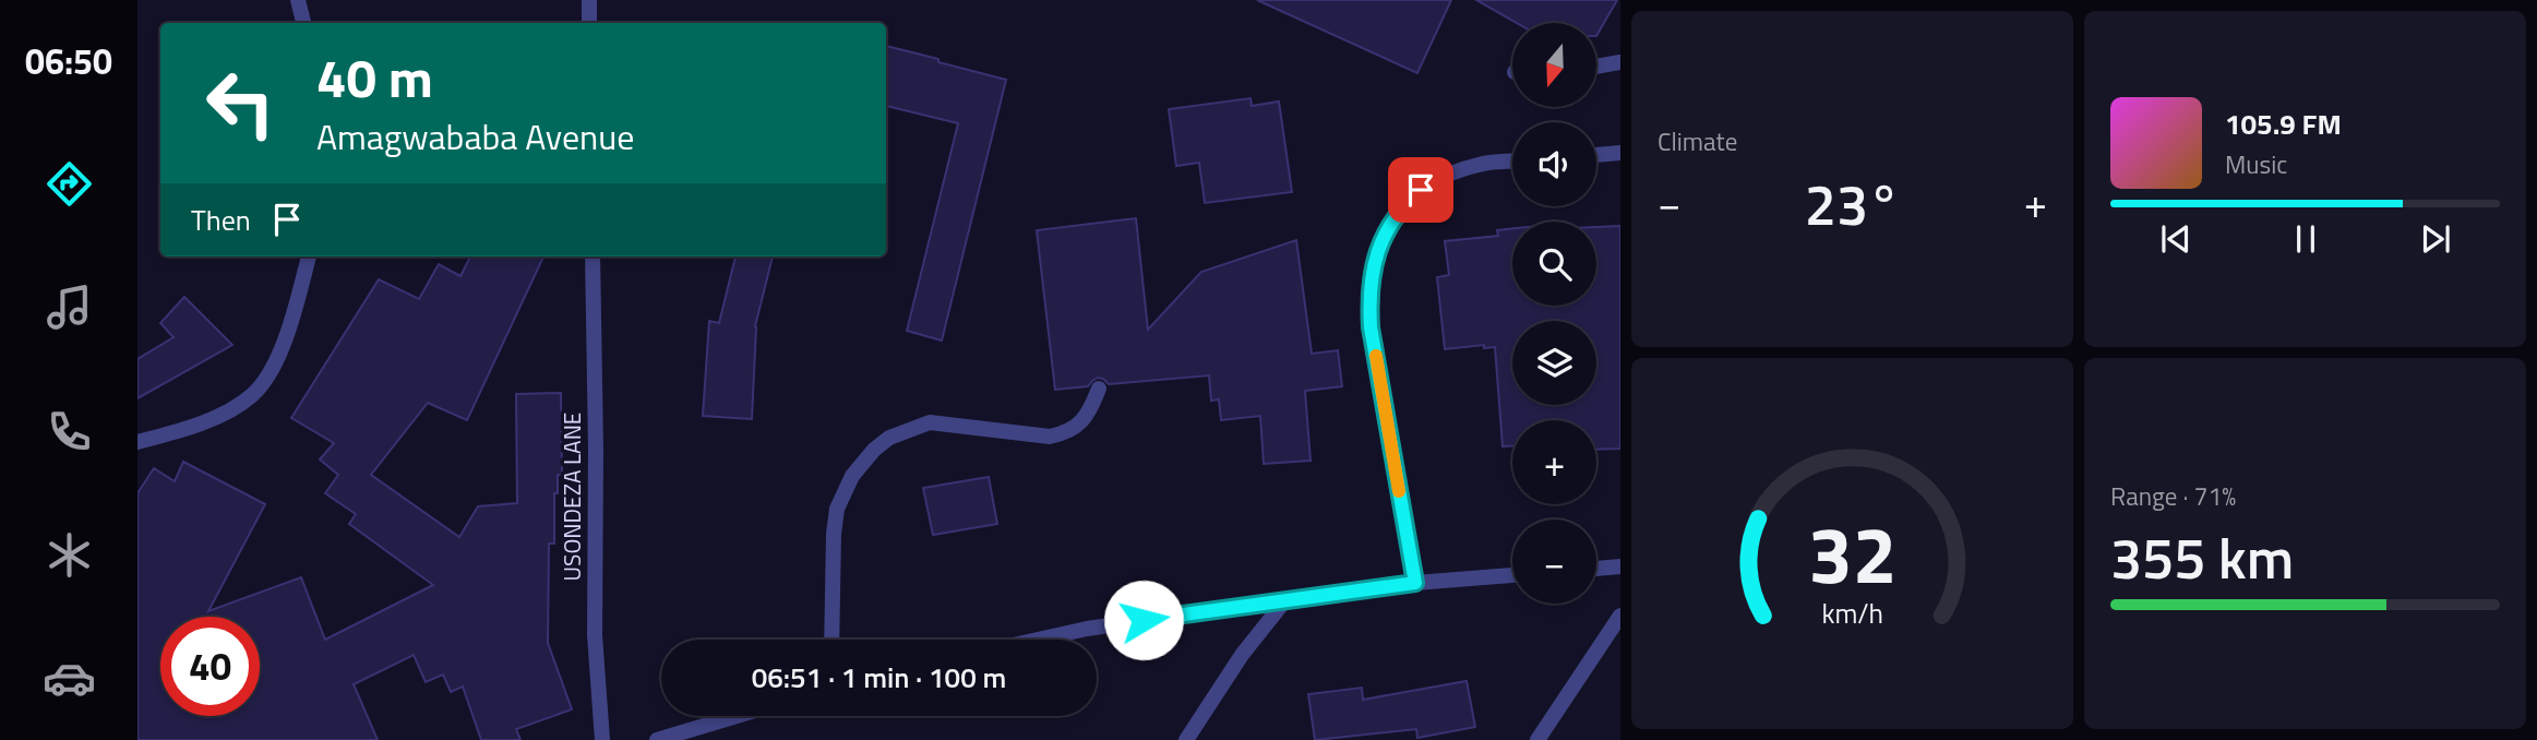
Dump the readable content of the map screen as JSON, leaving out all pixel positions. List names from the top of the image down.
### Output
{
  "streets": {
    "street": ["USONDEZA LANE"]
  },
  "north": "bottom",
  "page": {
    "tabs": "06:50",
    "tile": [
      "Climate",
      ["Range · 71%", "355 km"]
    ],
    "map_buttons": ["+", "−"],
    "turn": ["40 m", "Amagwababa Avenue"],
    "song": ["105.9 FM", "Music"],
    "heat": ["−", "23°", "+"],
    "then": "Then",
    "limit": "40",
    "trip": "06:51 · 1 min · 100 m",
    "gauge": ["32", "km/h"]
  }
}
